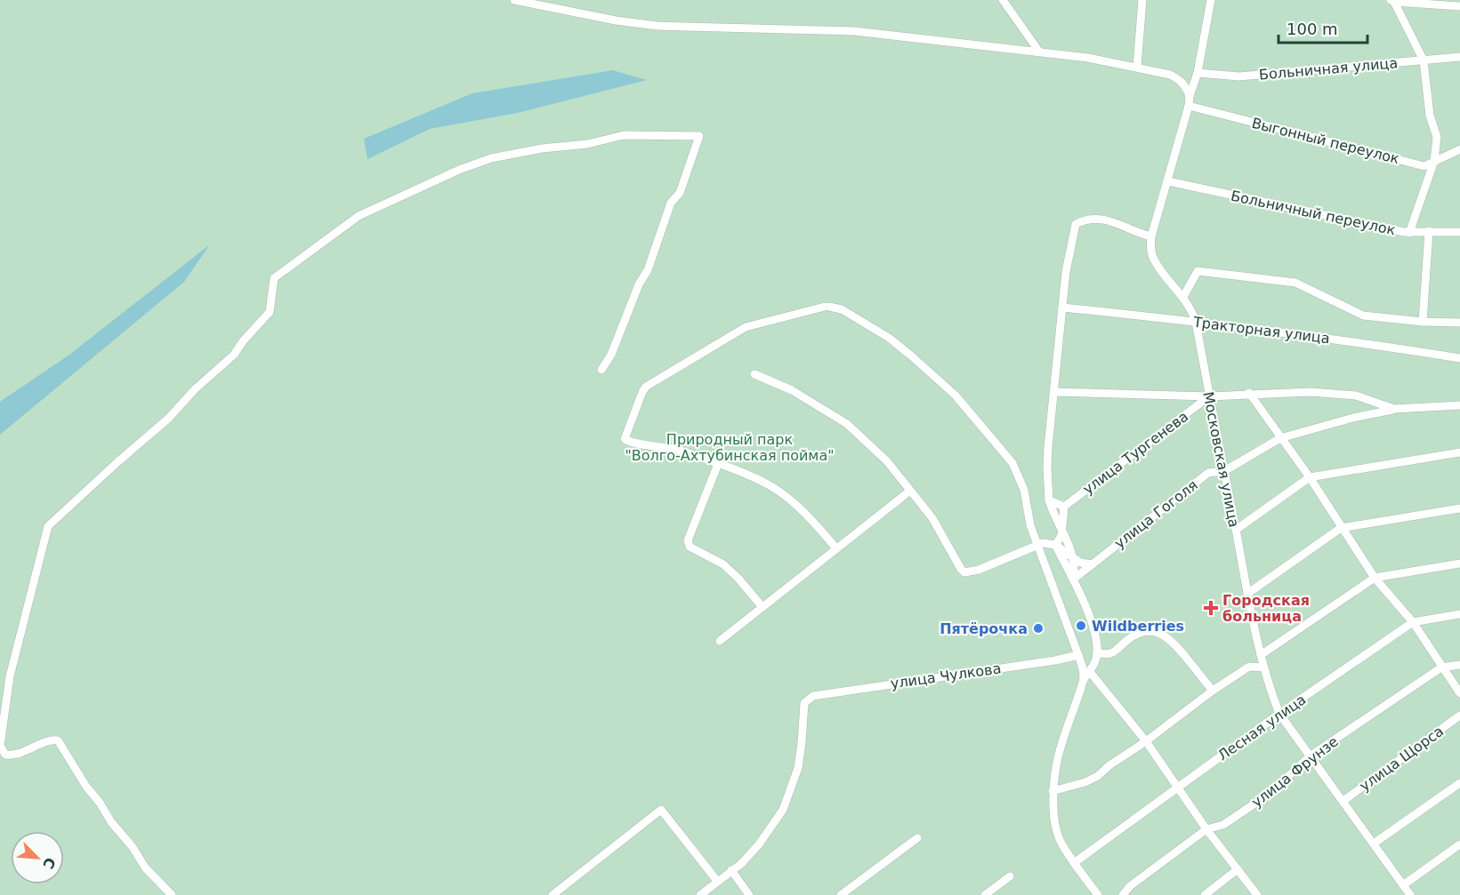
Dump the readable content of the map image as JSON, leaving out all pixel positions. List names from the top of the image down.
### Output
{
  "streets": {
    "street": [
      "Больничная улица",
      "Выгонный переулок",
      "Больничный переулок",
      "Тракторная улица",
      "улица Тургенева",
      "Московская улица",
      "улица Гоголя",
      "улица Чулкова",
      "Лесная улица",
      "улица Щорса",
      "улица Фрунзе"
    ]
  },
  "crossings": [
    ["Больничная улица", "Московская улица"],
    ["Выгонный переулок", "Московская улица"],
    ["Больничный переулок", "Московская улица"],
    ["Тракторная улица", "Московская улица"],
    ["улица Тургенева", "Московская улица"],
    ["Московская улица", "улица Гоголя"],
    ["Московская улица", "Лесная улица"],
    ["Московская улица", "улица Щорса"],
    ["Московская улица", "улица Фрунзе"]
  ],
  "parks": ["Природный парк \"Волго-Ахтубинская пойма\""],
  "places": {
    "health": ["Городская больница"],
    "other": ["Wildberries", "Пятёрочка"]
  },
  "scale_bar": "100 m",
  "north": "bottom right"
}
